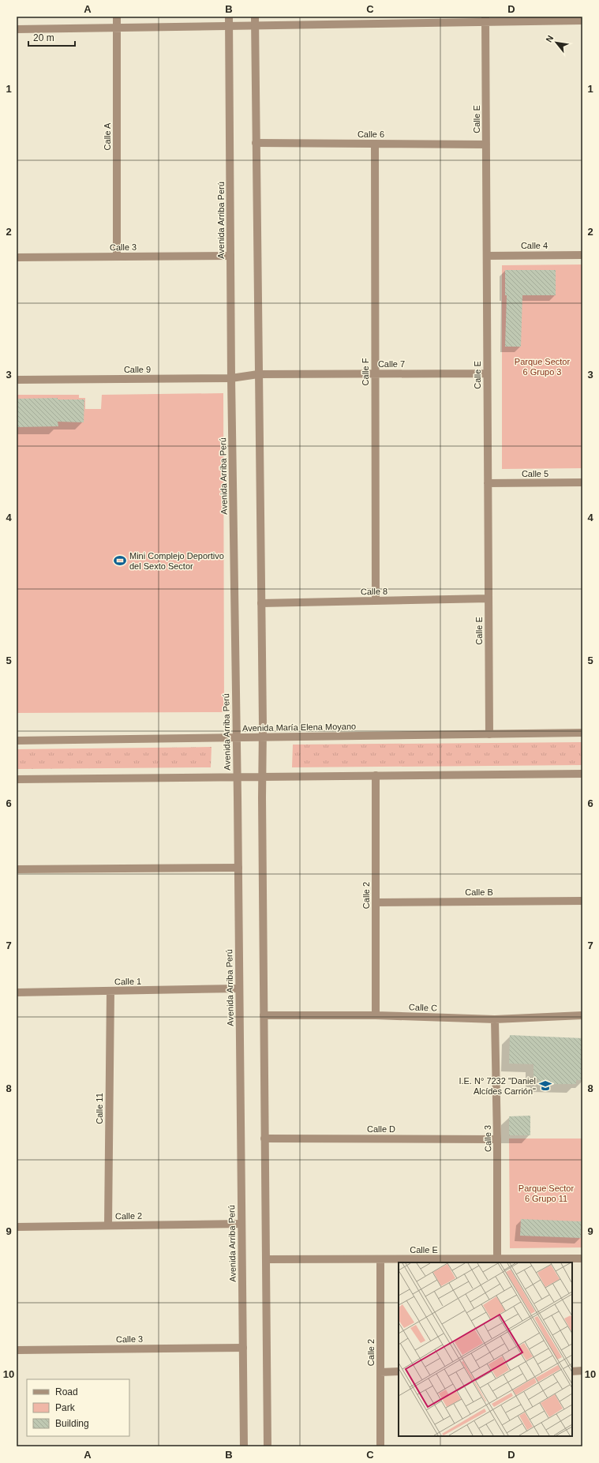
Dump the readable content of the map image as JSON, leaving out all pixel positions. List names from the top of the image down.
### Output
{
  "streets": {
    "street": [
      "Calle E",
      "Calle 6",
      "Calle A",
      "Avenida Arriba Perú",
      "Calle 4",
      "Calle 3",
      "Calle 7",
      "Calle 9",
      "Calle F",
      "Calle 5",
      "Calle 8",
      "Avenida María Elena Moyano",
      "Calle B",
      "Calle 2",
      "Calle 1",
      "Calle C",
      "Calle 11",
      "Calle D"
    ]
  },
  "crossings": [
    ["Calle E", "Calle 6"],
    ["Calle E", "Calle 4"],
    ["Calle E", "Calle 3"],
    ["Calle E", "Calle 7"],
    ["Calle E", "Calle 5"],
    ["Calle E", "Calle 8"],
    ["Calle E", "Avenida María Elena Moyano"],
    ["Calle E", "Calle 2"],
    ["Calle 6", "Calle F"],
    ["Calle A", "Calle 3"],
    ["Avenida Arriba Perú", "Calle 3"],
    ["Avenida Arriba Perú", "Calle 9"],
    ["Avenida Arriba Perú", "Avenida María Elena Moyano"],
    ["Avenida Arriba Perú", "Calle 2"],
    ["Avenida Arriba Perú", "Calle 1"],
    ["Calle 3", "Calle C"],
    ["Calle 3", "Calle D"],
    ["Calle 7", "Calle 9"],
    ["Calle 7", "Calle F"],
    ["Calle F", "Calle 8"],
    ["Calle B", "Calle 2"],
    ["Calle 2", "Calle C"],
    ["Calle 2", "Calle 11"],
    ["Calle 1", "Calle 11"]
  ],
  "parks": ["Parque Sector 6 Grupo 3", "Parque Sector 6 Grupo 11"],
  "places": {
    "sports": ["Mini Complejo Deportivo del Sexto Sector"],
    "school or university": ["I.E. N° 7232 \"Daniel Alcídes Carrión\""]
  },
  "legend": ["Road", "Park", "Building"],
  "scale_bar": "20 m",
  "north": "top left",
  "grid": {
    "columns": [
      "A",
      "B",
      "C",
      "D"
    ],
    "rows": [
      "1",
      "2",
      "3",
      "4",
      "5",
      "6",
      "7",
      "8",
      "9",
      "10"
    ]
  }
}
